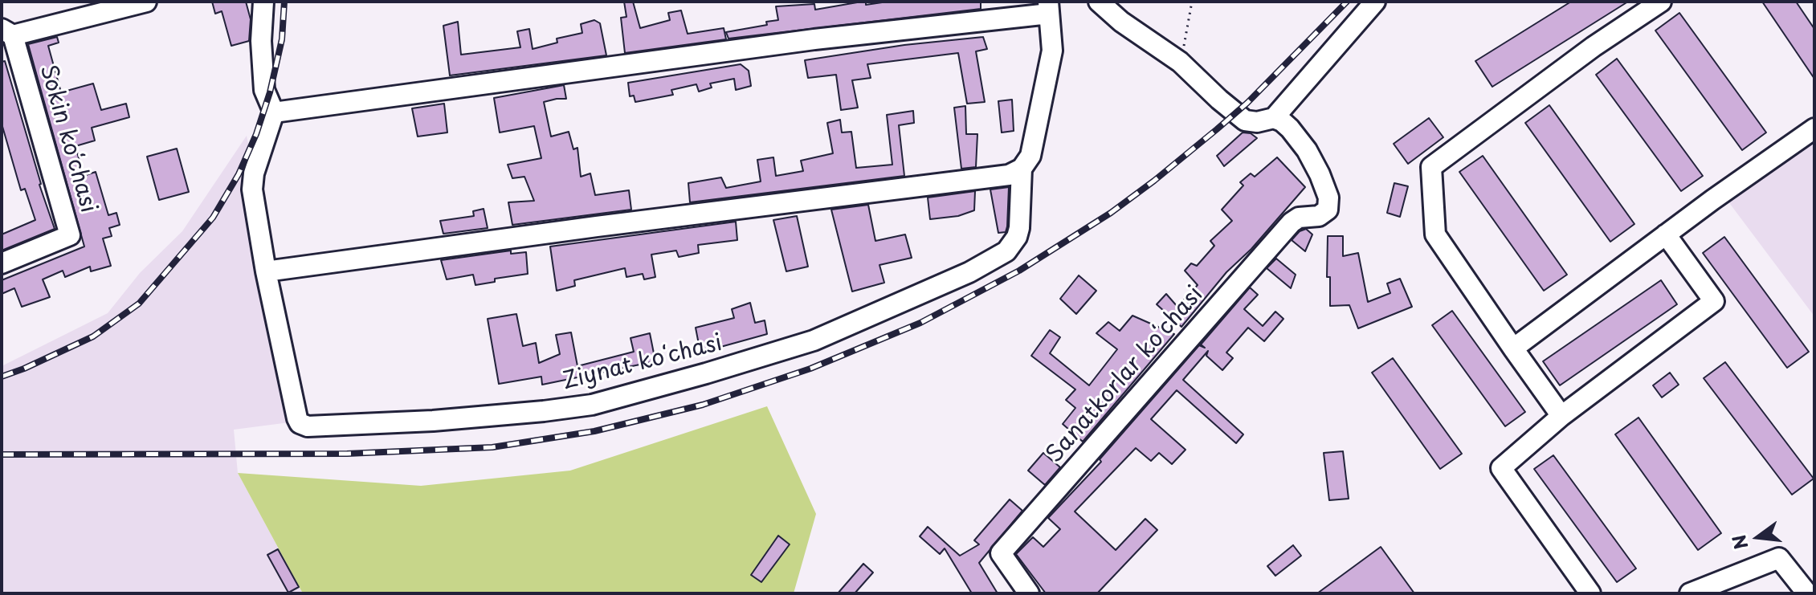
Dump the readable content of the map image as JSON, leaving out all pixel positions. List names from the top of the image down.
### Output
{
  "streets": {
    "street": ["Sokin koʻchasi", "Ziynat koʻchasi", "Sanatkorlar koʻchasi"]
  },
  "north": "left"
}
